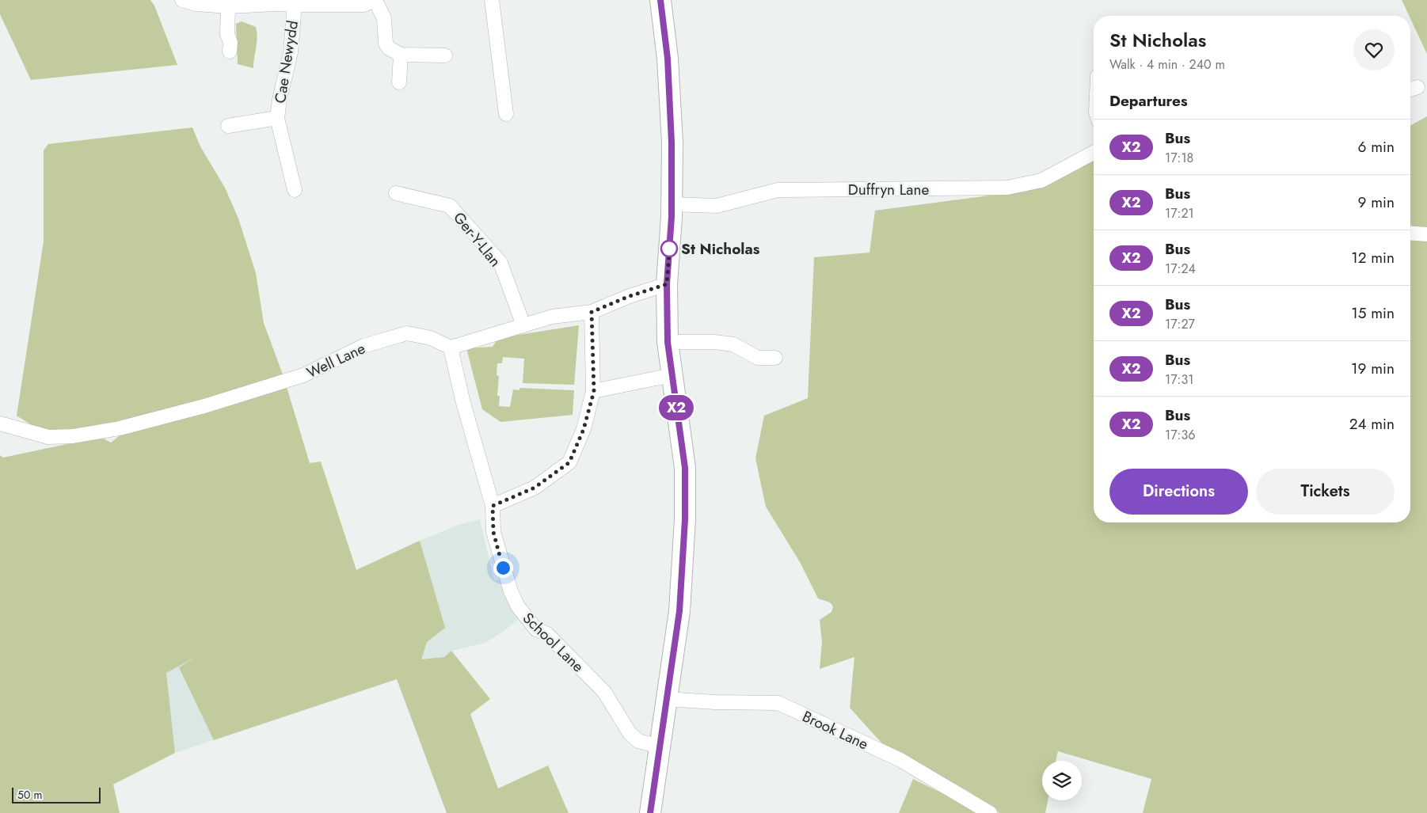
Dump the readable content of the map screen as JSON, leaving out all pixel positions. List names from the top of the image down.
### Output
{
  "streets": {
    "street": [
      "Cae Newydd",
      "Duffryn Lane",
      "Ger-Y-Llan",
      "Well Lane",
      "School Lane",
      "Brook Lane"
    ]
  },
  "crossings": [
    ["Well Lane", "School Lane"]
  ],
  "places": ["St Nicholas"],
  "lines": ["bus line X2"],
  "scale_bar": "50 m",
  "page": {
    "on_map": "X2",
    "heading": [
      ["St Nicholas", "Walk · 4 min · 240 m"],
      "Departures"
    ],
    "list": [
      {
        "mark": "X2",
        "name": "Bus",
        "note": "17:18",
        "value": "6 min"
      },
      {
        "mark": "X2",
        "name": "Bus",
        "note": "17:21",
        "value": "9 min"
      },
      {
        "mark": "X2",
        "name": "Bus",
        "note": "17:24",
        "value": "12 min"
      },
      {
        "mark": "X2",
        "name": "Bus",
        "note": "17:27",
        "value": "15 min"
      },
      {
        "mark": "X2",
        "name": "Bus",
        "note": "17:31",
        "value": "19 min"
      },
      {
        "mark": "X2",
        "name": "Bus",
        "note": "17:36",
        "value": "24 min"
      }
    ],
    "buttons": ["Directions", "Tickets"],
    "scale": "50 m"
  }
}
